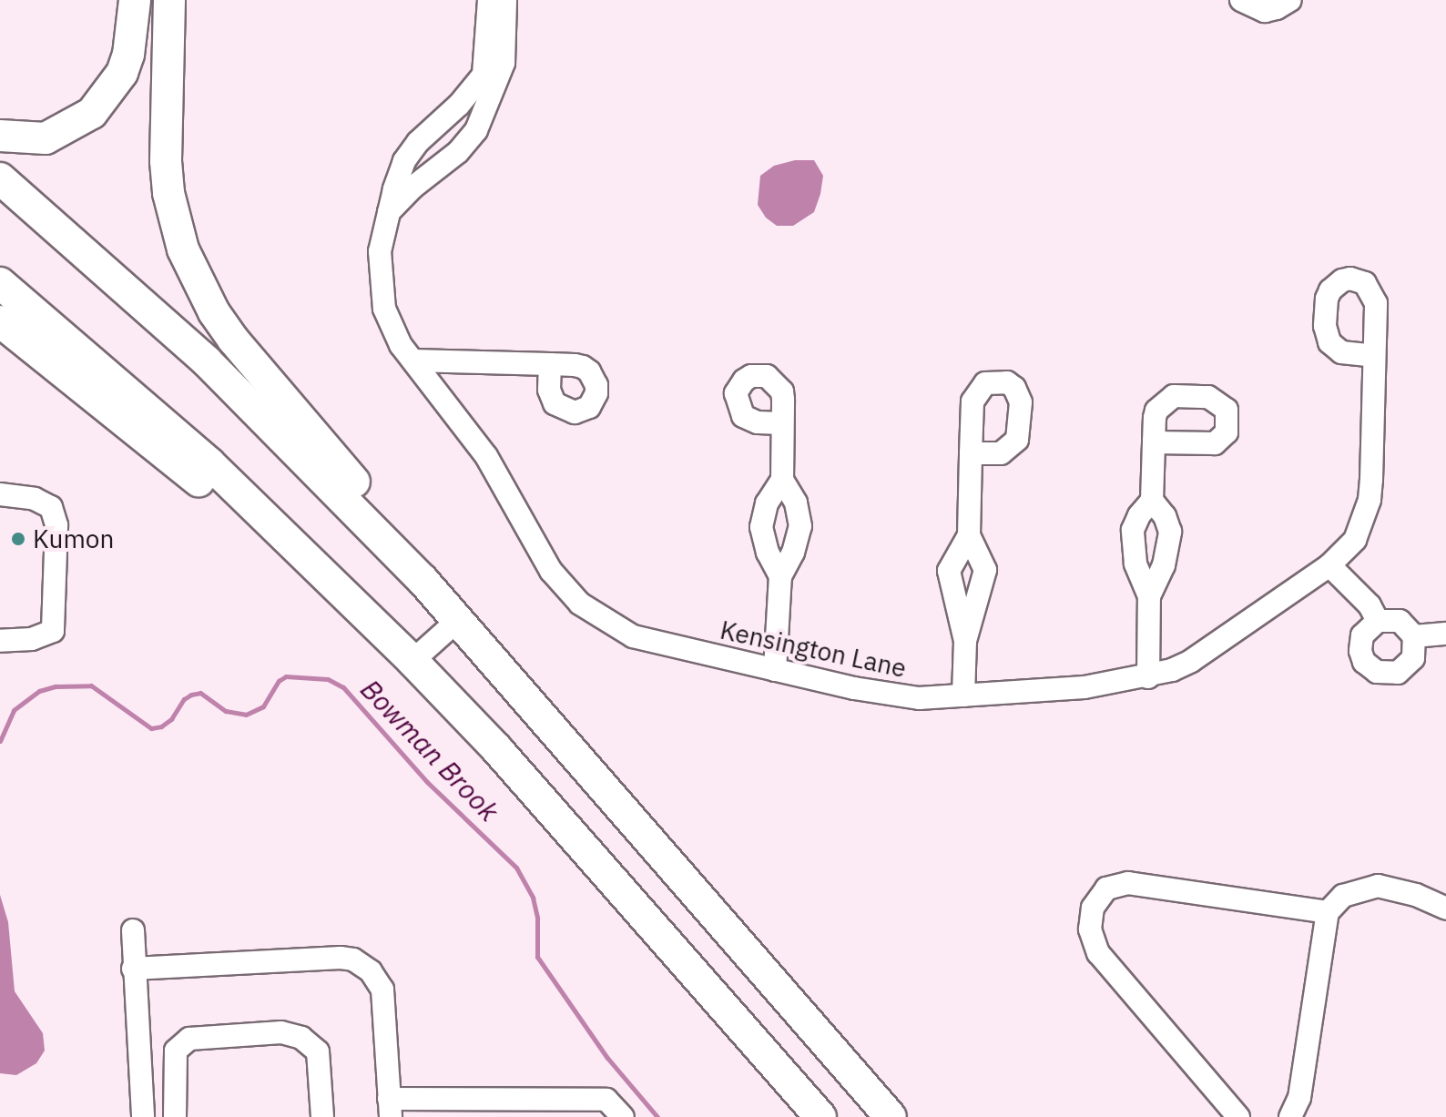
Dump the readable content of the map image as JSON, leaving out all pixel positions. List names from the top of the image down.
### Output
{
  "streets": {
    "street": ["Kensington Lane"]
  },
  "water": ["Bowman Brook"],
  "places": ["Kumon"]
}
